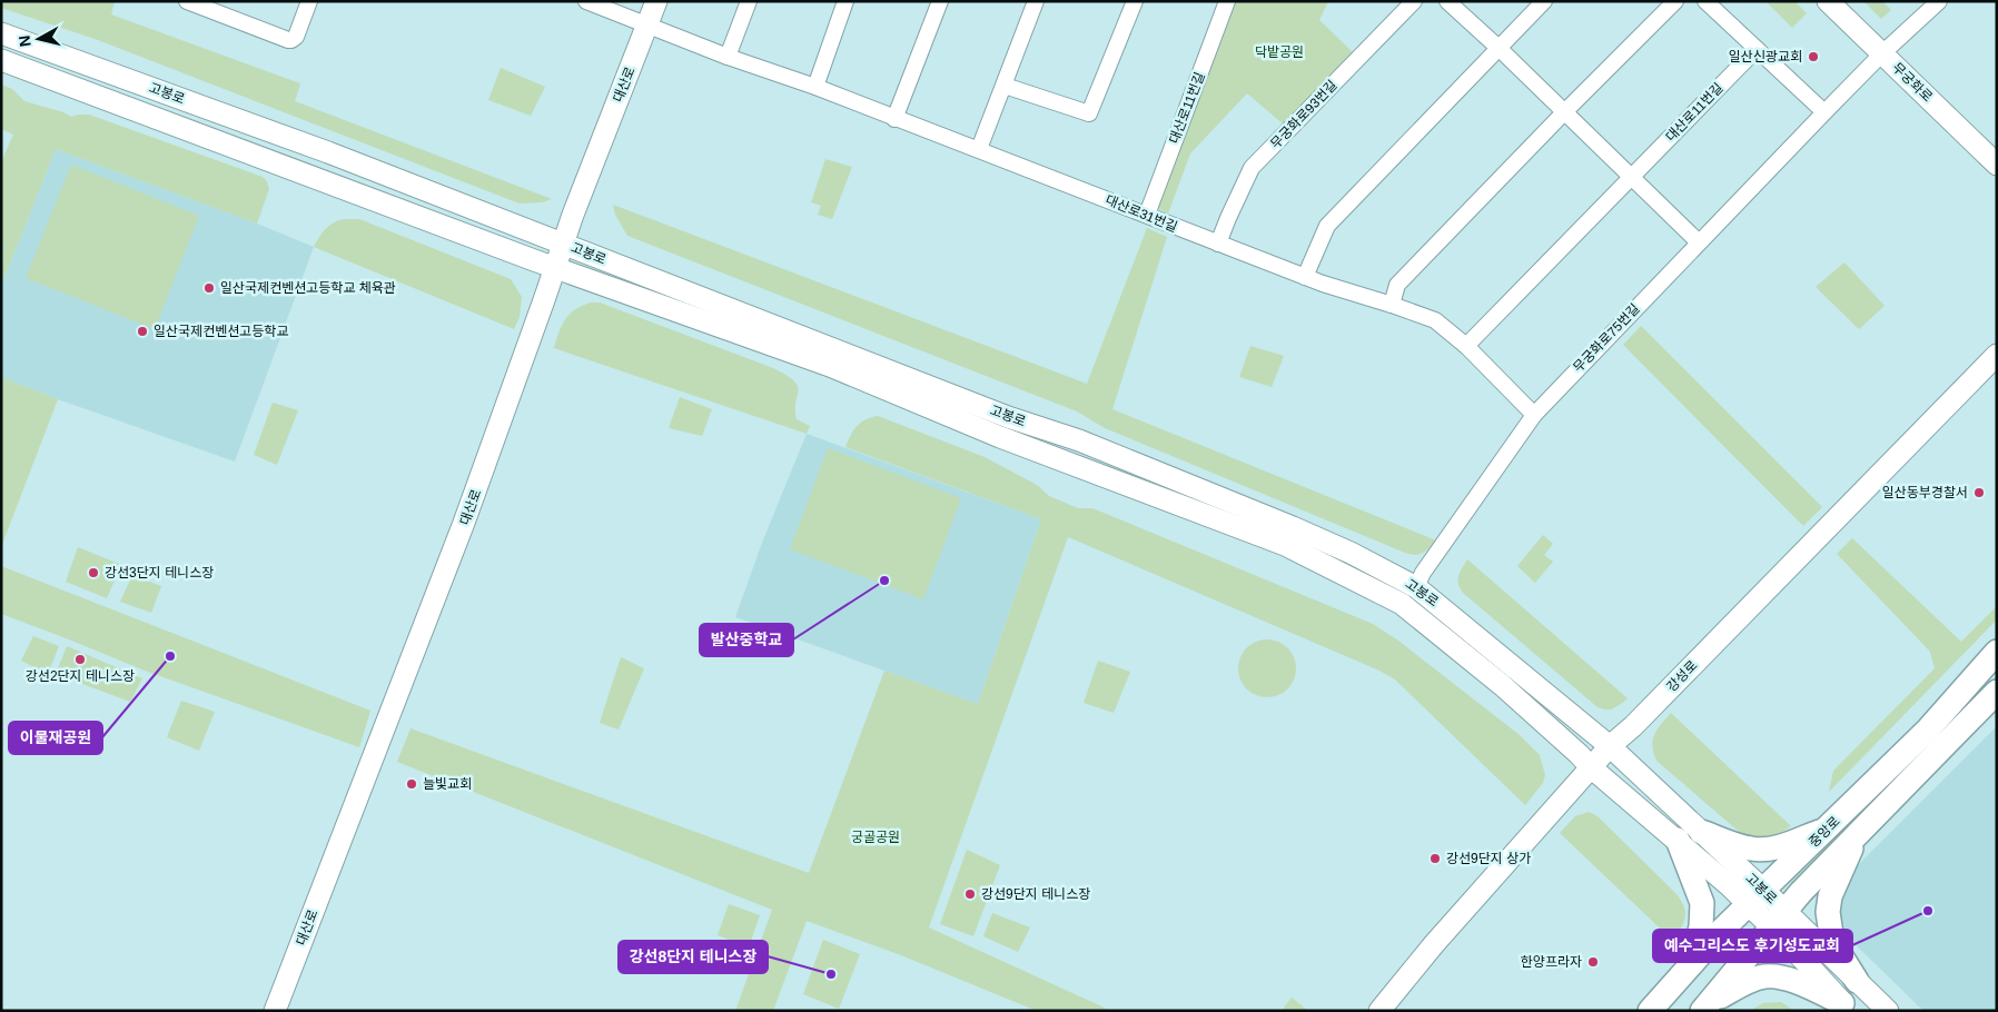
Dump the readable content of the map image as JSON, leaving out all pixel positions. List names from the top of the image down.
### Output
{
  "streets": {
    "main road": [
      "무궁화로",
      "대산로",
      "고봉로",
      "강성로",
      "중앙로"
    ],
    "street": [
      "대산로11번길",
      "무궁화로93번길",
      "대산로31번길",
      "무궁화로75번길"
    ]
  },
  "crossings": [
    ["무궁화로", "무궁화로75번길"],
    ["대산로", "고봉로"],
    ["대산로", "대산로31번길"],
    ["고봉로", "무궁화로75번길"],
    ["고봉로", "강성로"],
    ["고봉로", "중앙로"],
    ["대산로11번길", "대산로31번길"],
    ["무궁화로93번길", "대산로31번길"],
    ["대산로31번길", "무궁화로75번길"]
  ],
  "parks": ["닥밭공원", "궁골공원"],
  "places": [
    "일산신광교회",
    "일산국제컨벤션고등학교 체육관",
    "일산국제컨벤션고등학교",
    "일산동부경찰서",
    "강선3단지 테니스장",
    "발산중학교",
    "이물재공원",
    "강선2단지 테니스장",
    "늘빛교회",
    "강선9단지 상가",
    "강선9단지 테니스장",
    "예수그리스도 후기성도교회",
    "한양프라자",
    "강선8단지 테니스장"
  ],
  "north": "left"
}
